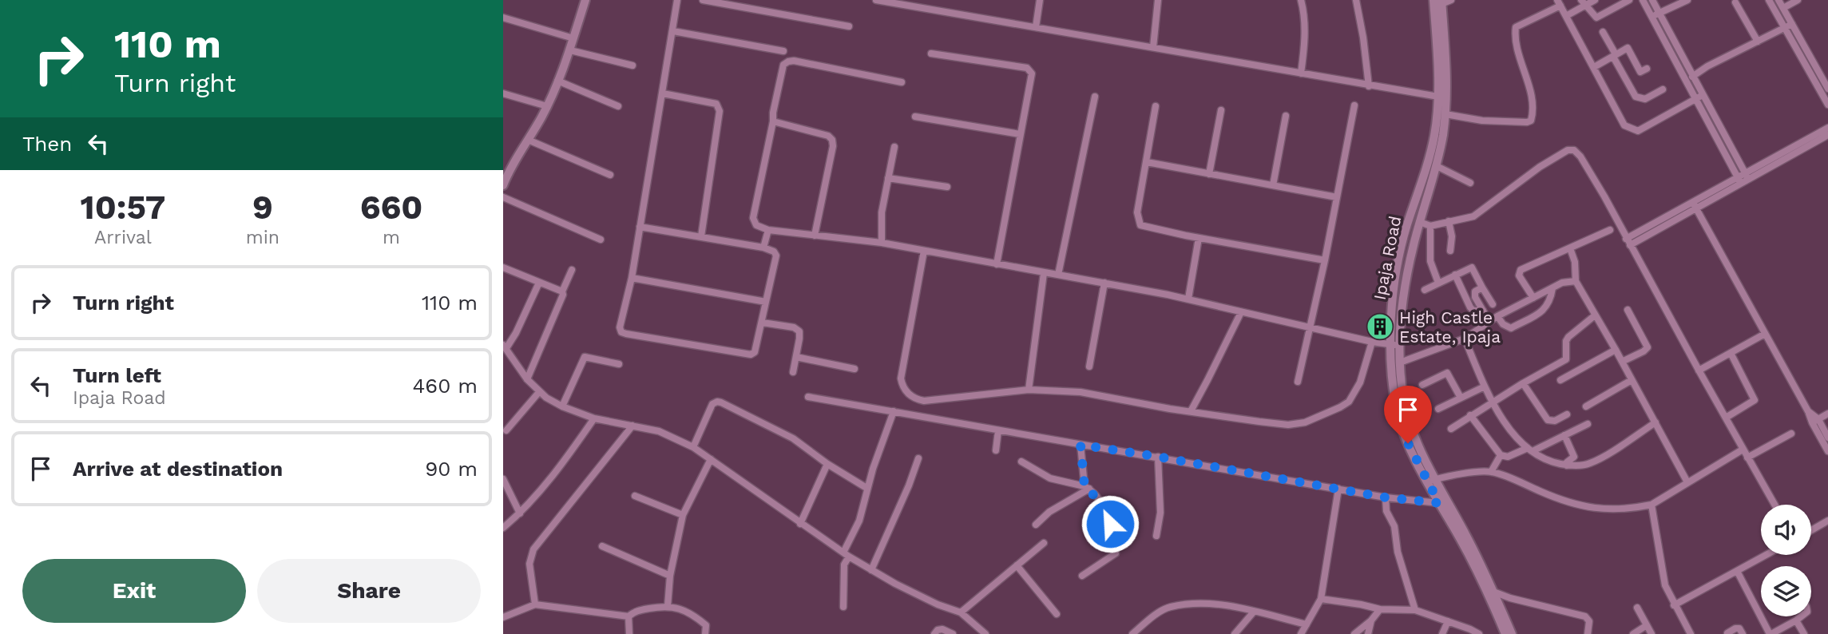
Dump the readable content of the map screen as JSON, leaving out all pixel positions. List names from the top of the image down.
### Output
{
  "streets": {
    "main road": ["Ipaja Road"]
  },
  "places": {
    "building": ["High Castle Estate, Ipaja"]
  },
  "page": {
    "turn": ["110 m", "Turn right"],
    "then": "Then",
    "eta": [
      "10:57",
      "Arrival",
      "9",
      "min",
      "660",
      "m"
    ],
    "list": [
      {
        "name": "Turn right",
        "value": "110 m"
      },
      {
        "name": "Turn left",
        "note": "Ipaja Road",
        "value": "460 m"
      },
      {
        "name": "Arrive at destination",
        "value": "90 m"
      }
    ],
    "buttons": ["Exit", "Share"]
  }
}
